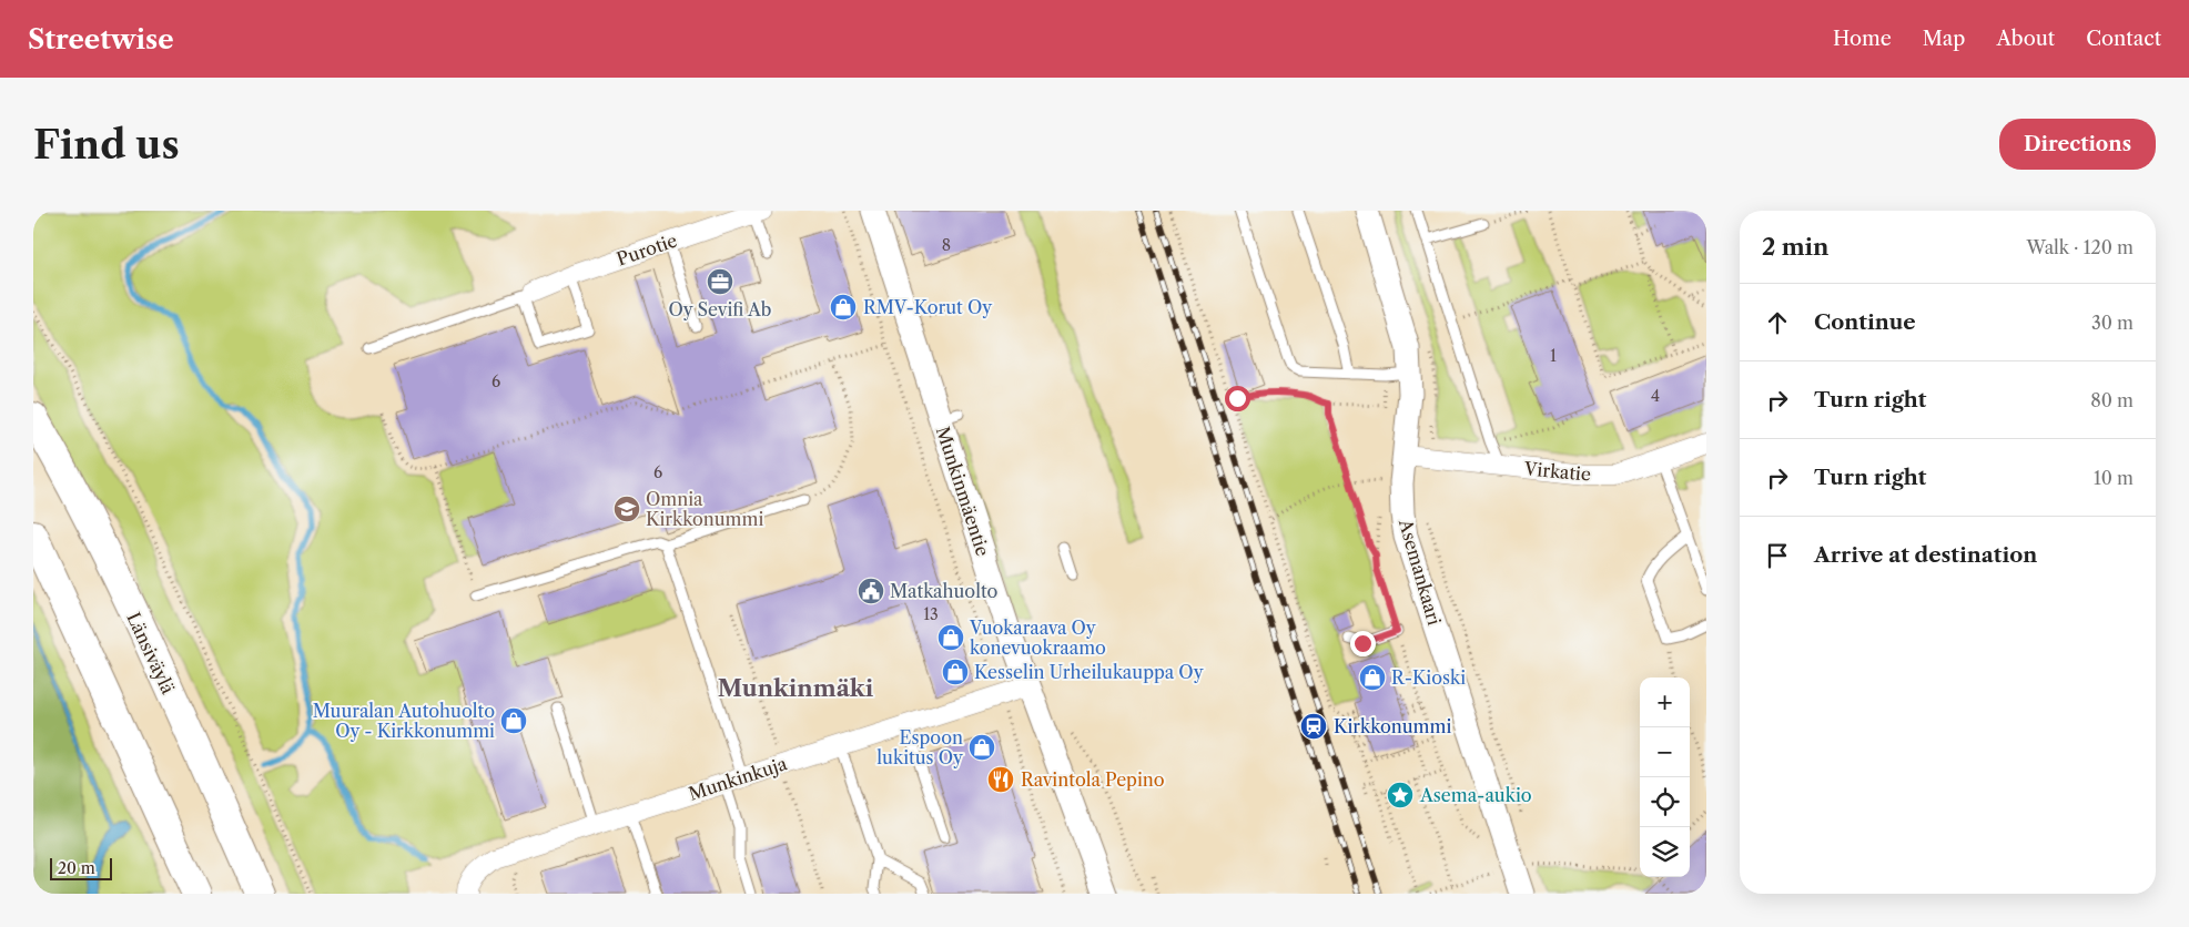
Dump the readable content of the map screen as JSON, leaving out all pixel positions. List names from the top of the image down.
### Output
{
  "streets": {
    "main road": ["Länsiväylä"],
    "street": [
      "Purotie",
      "Virkatie",
      "Munkinmäentie",
      "Asemankaari",
      "Munkinkuja"
    ]
  },
  "crossings": [
    ["Virkatie", "Asemankaari"],
    ["Munkinmäentie", "Munkinkuja"]
  ],
  "districts": ["Munkinmäki"],
  "places": {
    "office": ["Oy Sevifi Ab"],
    "shop": [
      "RMV-Korut Oy",
      "Vuokaraava Oy konevuokraamo",
      "Kesselin Urheilukauppa Oy",
      "R-Kioski",
      "Muuralan Autohuolto Oy - Kirkkonummi",
      "Espoon lukitus Oy"
    ],
    "school or university": ["Omnia Kirkkonummi"],
    "public building": ["Matkahuolto"],
    "station": ["Kirkkonummi"],
    "restaurant": ["Ravintola Pepino"],
    "place": ["Asema-aukio"]
  },
  "house_numbers": [
    "8",
    "1",
    "6",
    "4",
    "6",
    "13"
  ],
  "scale_bar": "20 m",
  "page": {
    "header": "Streetwise",
    "nav": [
      "Home",
      "Map",
      "About",
      "Contact"
    ],
    "buttons": "Directions",
    "title": "Find us",
    "heading": ["2 min", "Walk · 120 m"],
    "list": [
      ["Continue", "30 m"],
      ["Turn right", "80 m"],
      ["Turn right", "10 m"],
      "Arrive at destination"
    ],
    "map_buttons": ["+", "−"],
    "scale": "20 m"
  }
}
